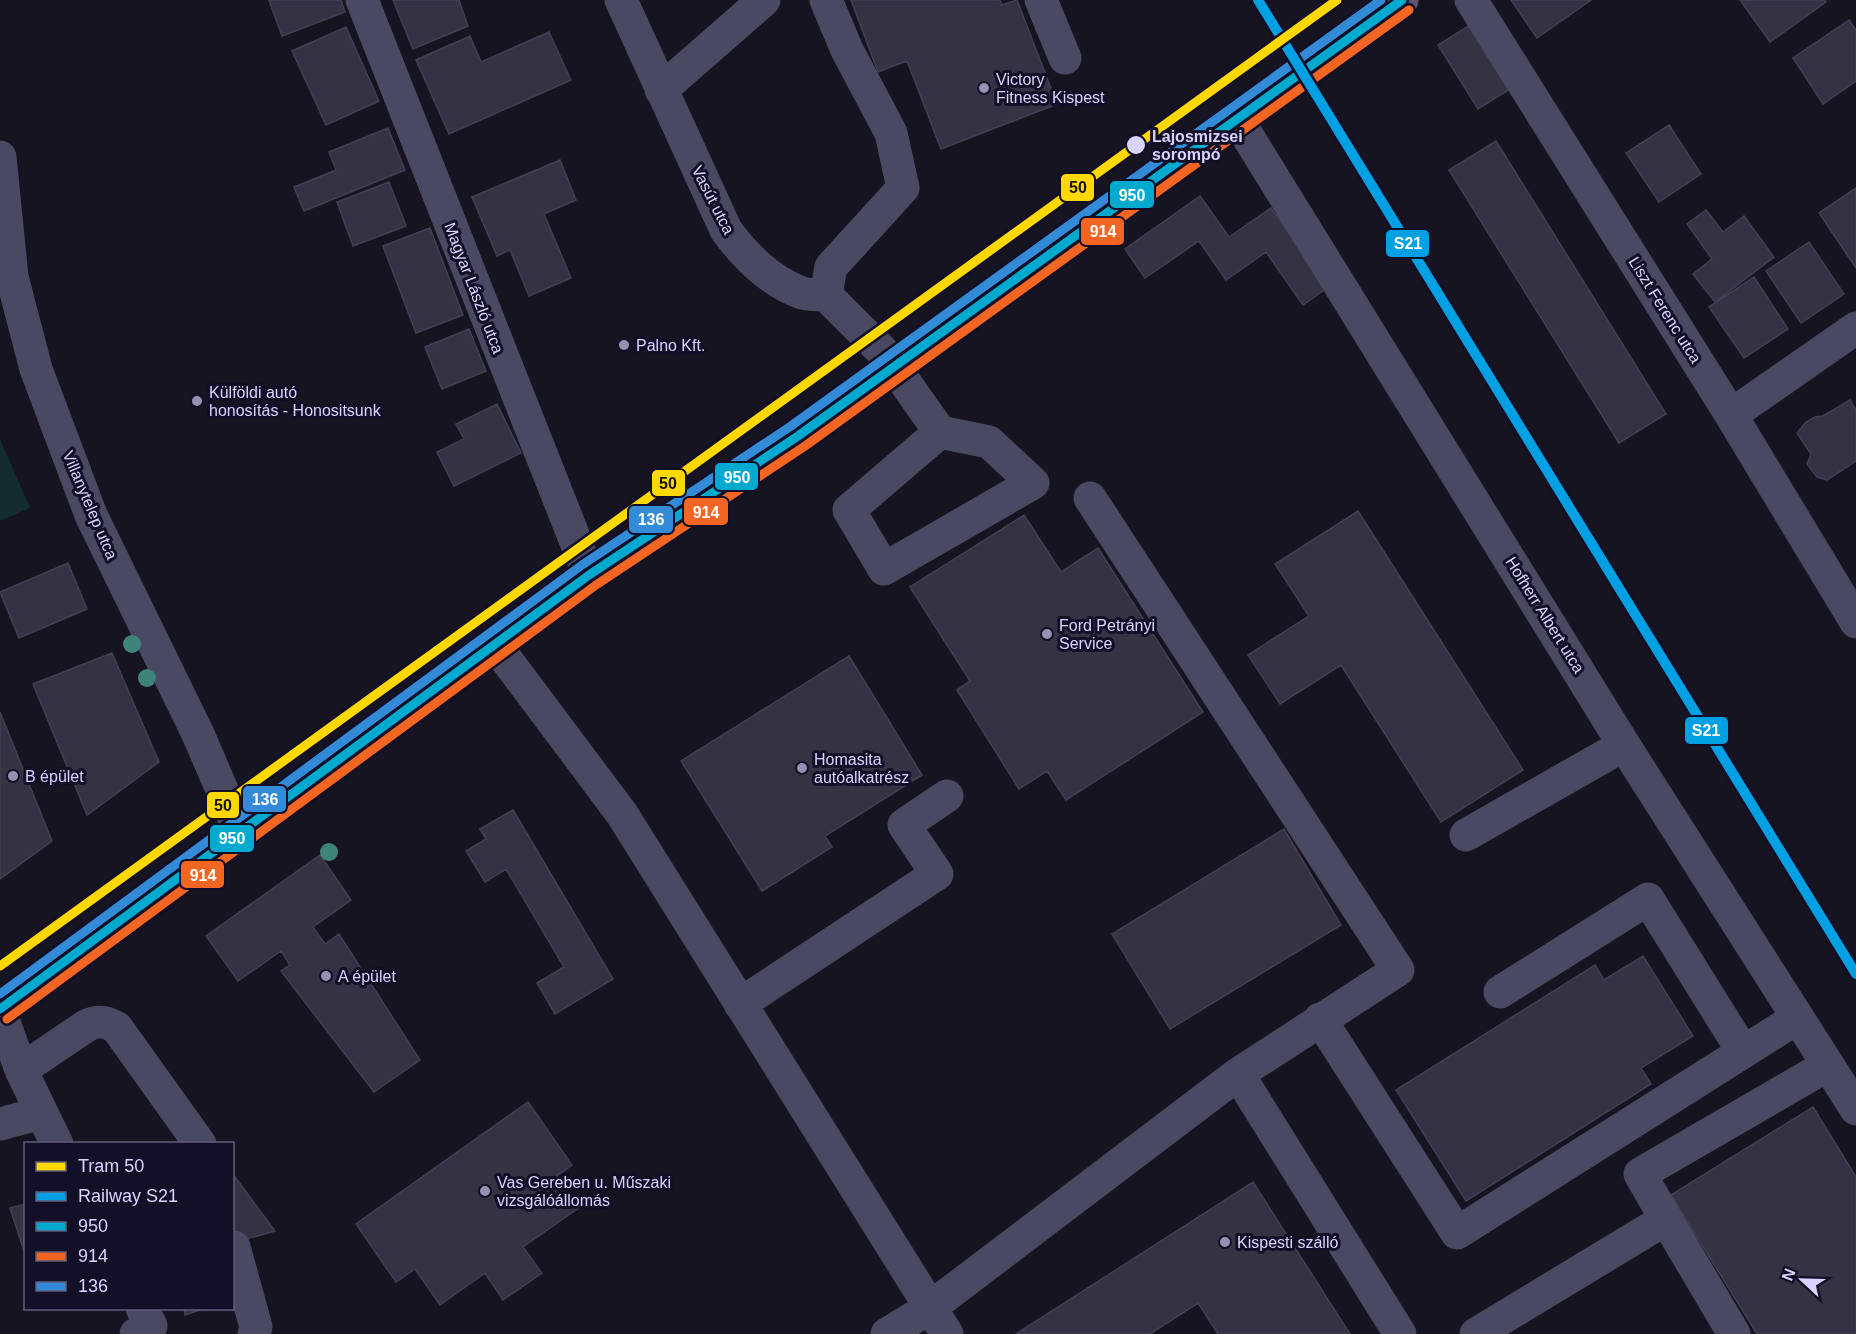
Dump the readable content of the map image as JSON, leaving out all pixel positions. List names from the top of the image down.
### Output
{
  "streets": {
    "street": [
      "Vasút utca",
      "Magyar László utca",
      "Liszt Ferenc utca",
      "Villanytelep utca",
      "Hofherr Albert utca"
    ]
  },
  "places": [
    "Victory Fitness Kispest",
    "Lajosmizsei sorompó",
    "Palno Kft.",
    "Külföldi autó honosítás - Honositsunk",
    "Ford Petrányi Service",
    "Homasita autóalkatrész",
    "B épület",
    "A épület",
    "Vas Gereben u. Műszaki vizsgálóállomás",
    "Kispesti szálló"
  ],
  "lines": [
    "tram line 50",
    "rail line S21",
    "transit line 950",
    "transit line 136",
    "transit line 914"
  ],
  "legend": [
    "Tram 50",
    "Railway S21",
    "950",
    "914",
    "136"
  ],
  "north": "left"
}
